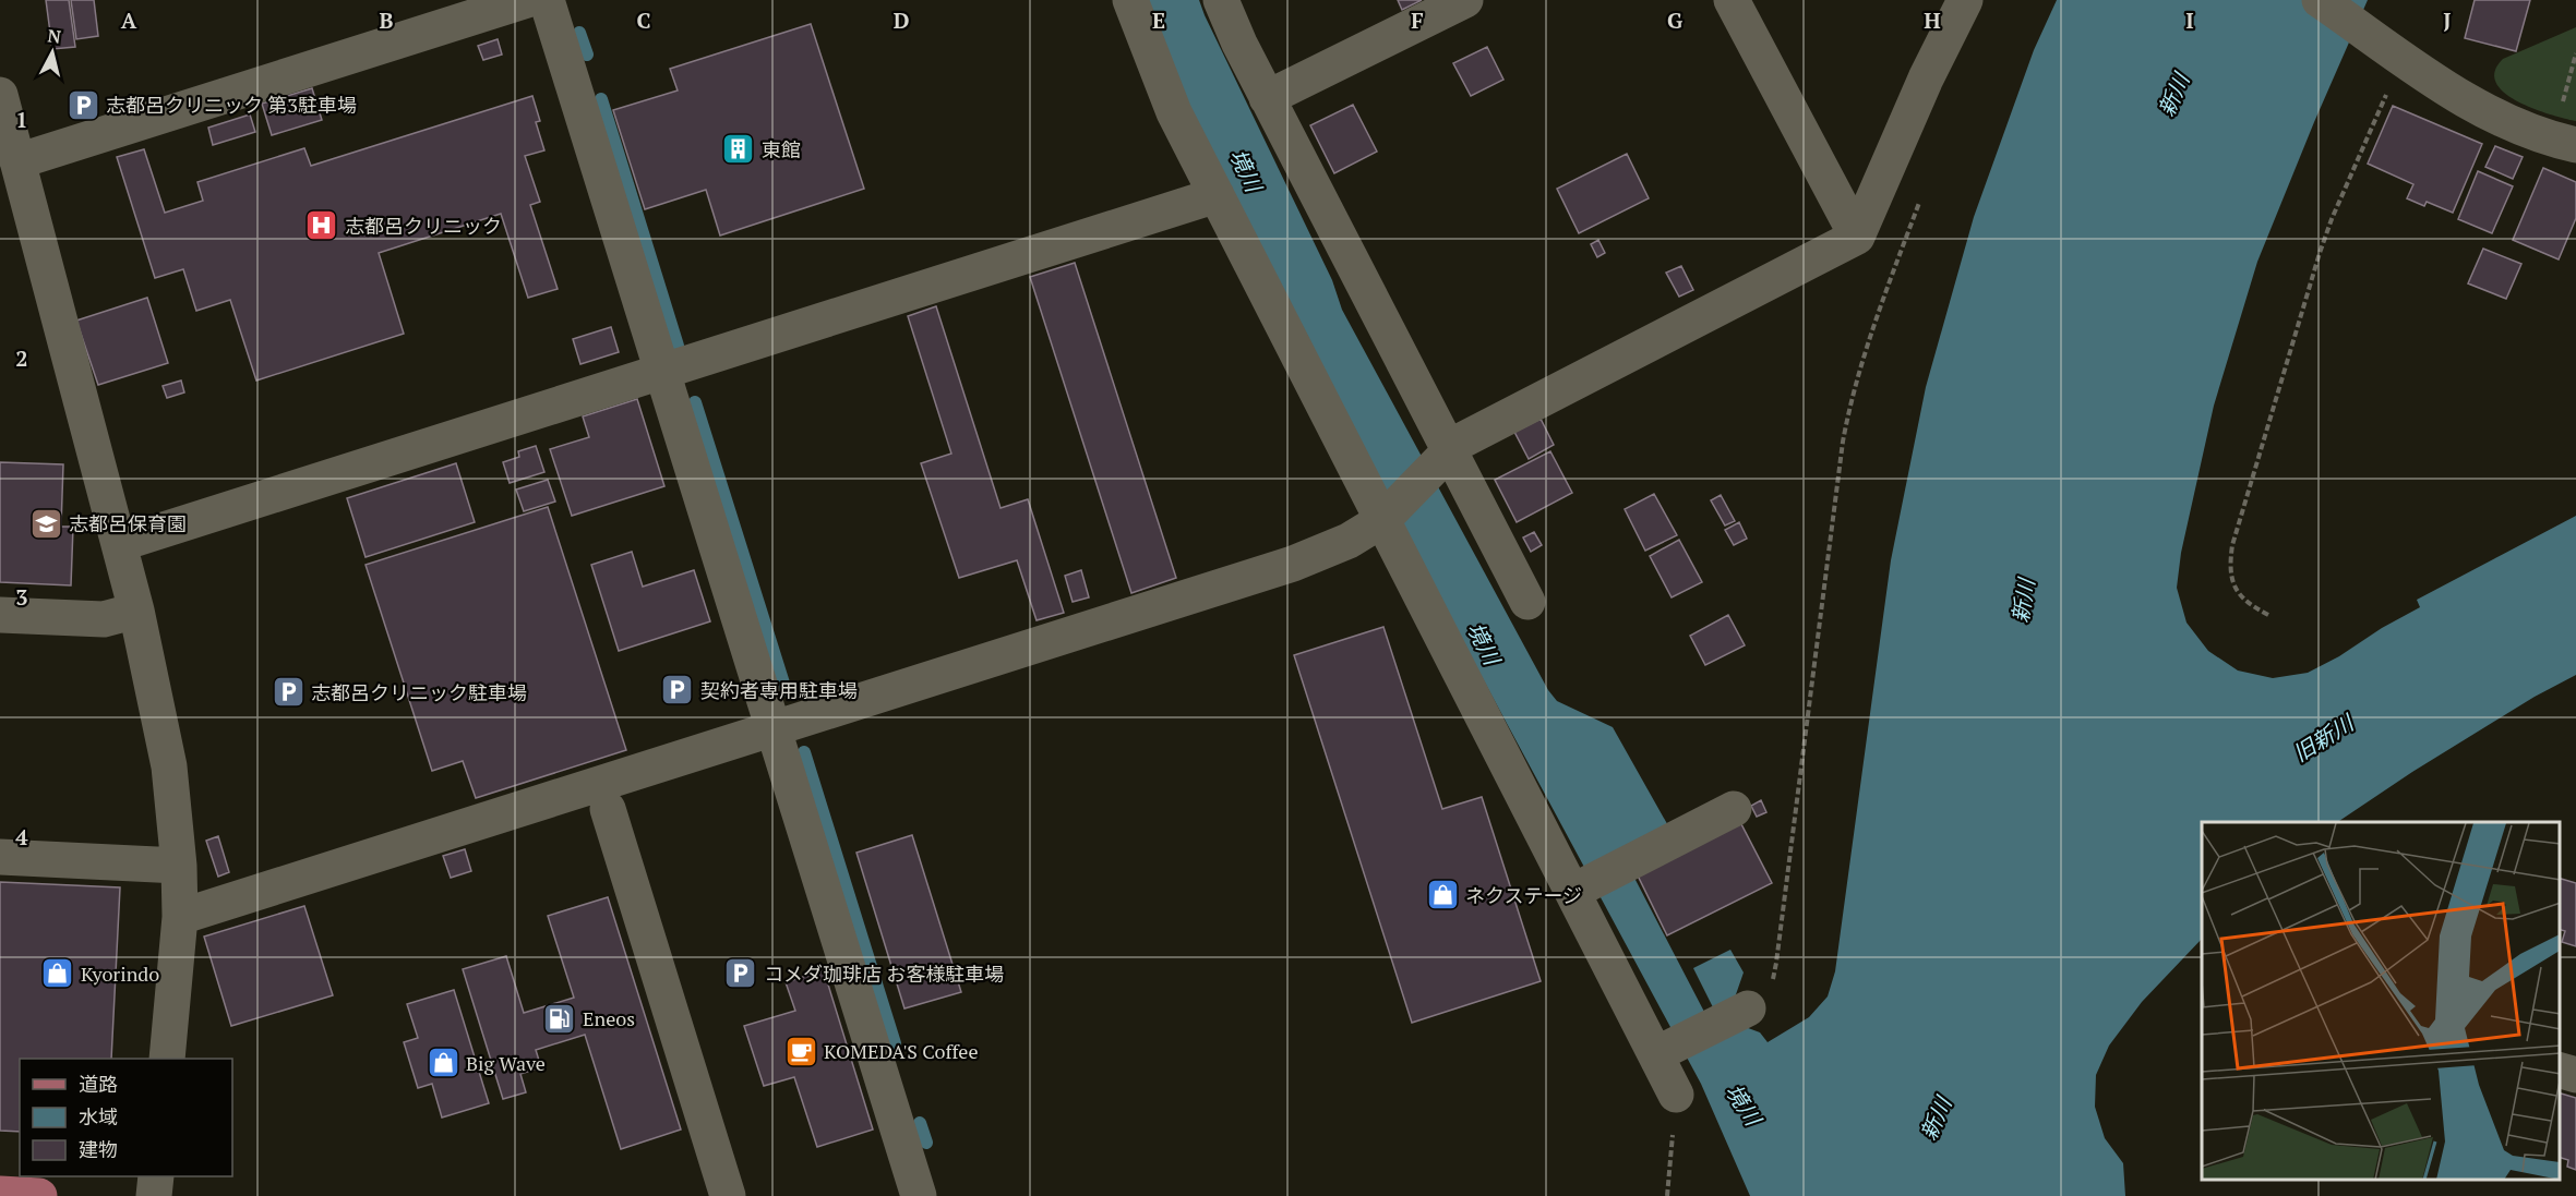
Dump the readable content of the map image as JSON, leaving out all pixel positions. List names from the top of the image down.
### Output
{
  "water": ["新川", "境川", "旧新川"],
  "places": {
    "parking": [
      "志都呂クリニック 第3駐車場",
      "契約者専用駐車場",
      "志都呂クリニック駐車場",
      "コメダ珈琲店 お客様駐車場"
    ],
    "building": ["東館"],
    "hospital": ["志都呂クリニック"],
    "school or university": ["志都呂保育園"],
    "shop": ["ネクステージ", "Kyorindo", "Big Wave"],
    "fuel station": ["Eneos"],
    "cafe": ["KOMEDA'S Coffee"]
  },
  "legend": ["道路", "水域", "建物"],
  "north": "top",
  "grid": {
    "columns": [
      "A",
      "B",
      "C",
      "D",
      "E",
      "F",
      "G",
      "H",
      "I",
      "J"
    ],
    "rows": [
      "1",
      "2",
      "3",
      "4"
    ]
  }
}
